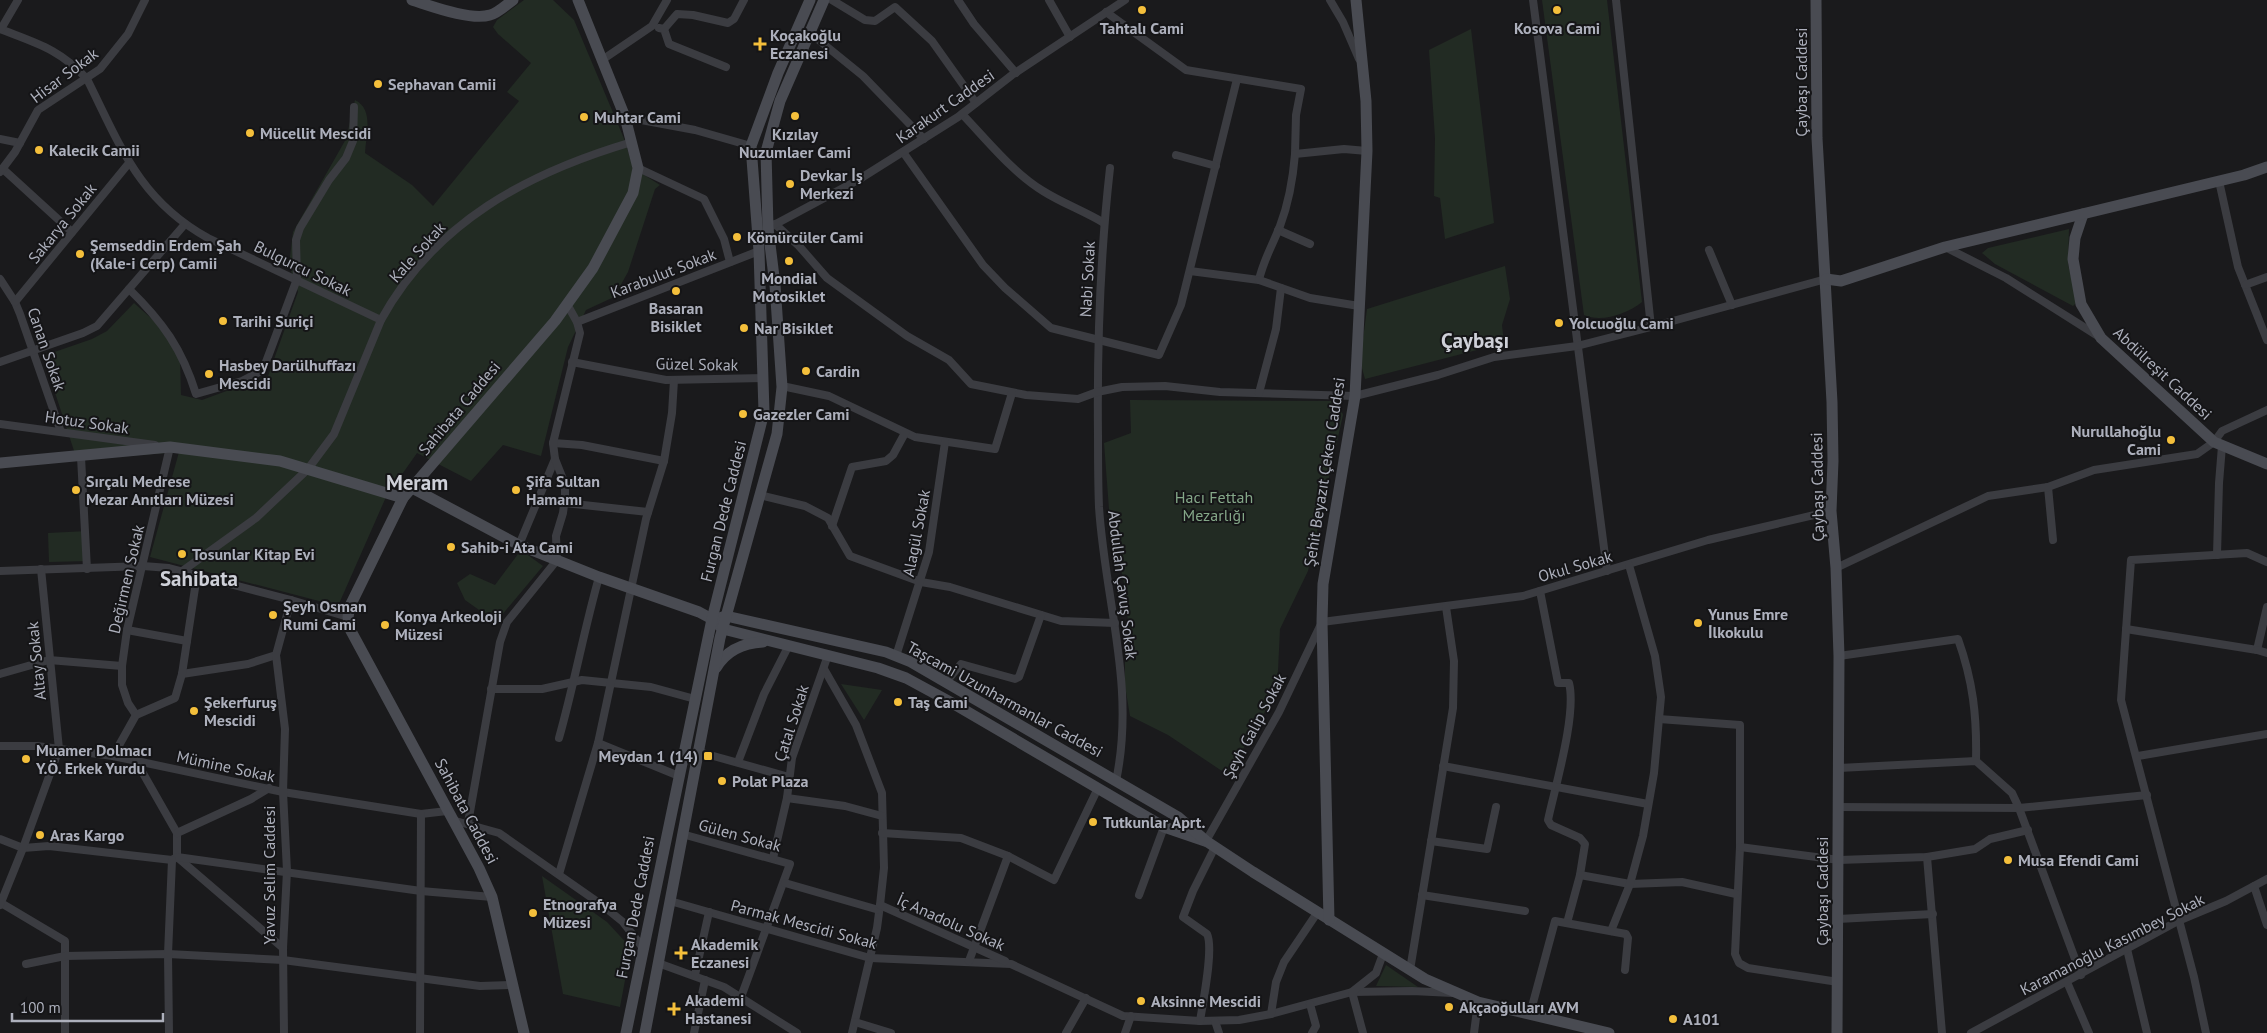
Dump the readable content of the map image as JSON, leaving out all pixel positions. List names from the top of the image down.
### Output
{
  "streets": {
    "street": [
      "Hisar Sokak",
      "Çaybaşı Caddesi",
      "Karakurt Caddesi",
      "Sakarya Sokak",
      "Kale Sokak",
      "Bulgurcu Sokak",
      "Karabulut Sokak",
      "Nabi Sokak",
      "Canan Sokak",
      "Güzel Sokak",
      "Abdülreşit Caddesi",
      "Sahibata Caddesi",
      "Hotuz Sokak",
      "Şehit Beyazıt Çeken Caddesi",
      "Furgan Dede Caddesi",
      "Alagül Sokak",
      "Okul Sokak",
      "Değirmen Sokak",
      "Abdullah Çavuş Sokak",
      "Altay Sokak",
      "Taşcami Uzunharmanlar Caddesi",
      "Çatal Sokak",
      "Şeyh Galip Sokak",
      "Mümine Sokak",
      "Gülen Sokak",
      "Yavuz Selim Caddesi",
      "İç Anadolu Sokak",
      "Parmak Mescidi Sokak",
      "Karamanoğlu Kasımbey Sokak"
    ]
  },
  "crossings": [
    ["Hisar Sokak", "Bulgurcu Sokak"],
    ["Çaybaşı Caddesi", "Okul Sokak"],
    ["Karakurt Caddesi", "Furgan Dede Caddesi"],
    ["Sakarya Sokak", "Bulgurcu Sokak"],
    ["Sakarya Sokak", "Canan Sokak"],
    ["Kale Sokak", "Bulgurcu Sokak"],
    ["Kale Sokak", "Sahibata Caddesi"],
    ["Karabulut Sokak", "Furgan Dede Caddesi"],
    ["Nabi Sokak", "Abdullah Çavuş Sokak"],
    ["Canan Sokak", "Hotuz Sokak"],
    ["Güzel Sokak", "Furgan Dede Caddesi"],
    ["Sahibata Caddesi", "Mümine Sokak"],
    ["Hotuz Sokak", "Değirmen Sokak"],
    ["Şehit Beyazıt Çeken Caddesi", "Okul Sokak"],
    ["Şehit Beyazıt Çeken Caddesi", "Taşcami Uzunharmanlar Caddesi"],
    ["Şehit Beyazıt Çeken Caddesi", "Şeyh Galip Sokak"],
    ["Furgan Dede Caddesi", "Taşcami Uzunharmanlar Caddesi"],
    ["Furgan Dede Caddesi", "Mümine Sokak"],
    ["Furgan Dede Caddesi", "Gülen Sokak"],
    ["Furgan Dede Caddesi", "Parmak Mescidi Sokak"],
    ["Alagül Sokak", "Taşcami Uzunharmanlar Caddesi"],
    ["Okul Sokak", "Şeyh Galip Sokak"],
    ["Abdullah Çavuş Sokak", "Taşcami Uzunharmanlar Caddesi"],
    ["Altay Sokak", "Mümine Sokak"],
    ["Taşcami Uzunharmanlar Caddesi", "Çatal Sokak"],
    ["Taşcami Uzunharmanlar Caddesi", "Şeyh Galip Sokak"],
    ["Taşcami Uzunharmanlar Caddesi", "Parmak Mescidi Sokak"],
    ["Çatal Sokak", "Gülen Sokak"],
    ["Şeyh Galip Sokak", "Parmak Mescidi Sokak"],
    ["Mümine Sokak", "Yavuz Selim Caddesi"],
    ["Gülen Sokak", "İç Anadolu Sokak"],
    ["İç Anadolu Sokak", "Parmak Mescidi Sokak"]
  ],
  "districts": ["Çaybaşı", "Meram", "Sahibata"],
  "parks": ["Hacı Fettah Mezarlığı"],
  "places": {
    "other": [
      "Tahtalı Cami",
      "Kosova Cami",
      "Sephavan Camii",
      "Kızılay Nuzumlaer Cami",
      "Muhtar Cami",
      "Mücellit Mescidi",
      "Kalecik Camii",
      "Devkar İş Merkezi",
      "Kömürcüler Cami",
      "Şemseddin Erdem Şah (Kale-i Cerp) Camii",
      "Mondial Motosiklet",
      "Basaran Bisiklet",
      "Tarihi Suriçi",
      "Yolcuoğlu Cami",
      "Nar Bisiklet",
      "Cardin",
      "Hasbey Darülhuffazı Mescidi",
      "Gazezler Cami",
      "Nurullahoğlu Cami",
      "Sırçalı Medrese Mezar Anıtları Müzesi",
      "Şifa Sultan Hamamı",
      "Sahib-i Ata Cami",
      "Tosunlar Kitap Evi",
      "Şeyh Osman Rumi Cami",
      "Yunus Emre İlkokulu",
      "Konya Arkeoloji Müzesi",
      "Taş Cami",
      "Şekerfuruş Mescidi",
      "Muamer Dolmacı Y.Ö. Erkek Yurdu",
      "Polat Plaza",
      "Tutkunlar Aprt.",
      "Aras Kargo",
      "Musa Efendi Cami",
      "Etnografya Müzesi",
      "Aksinne Mescidi",
      "Akçaoğulları AVM",
      "A101"
    ],
    "health": ["Koçakoğlu Eczanesi", "Akademik Eczanesi", "Akademi Hastanesi"],
    "transit": ["Meydan 1 (14)"]
  },
  "scale_bar": "100 m"
}
